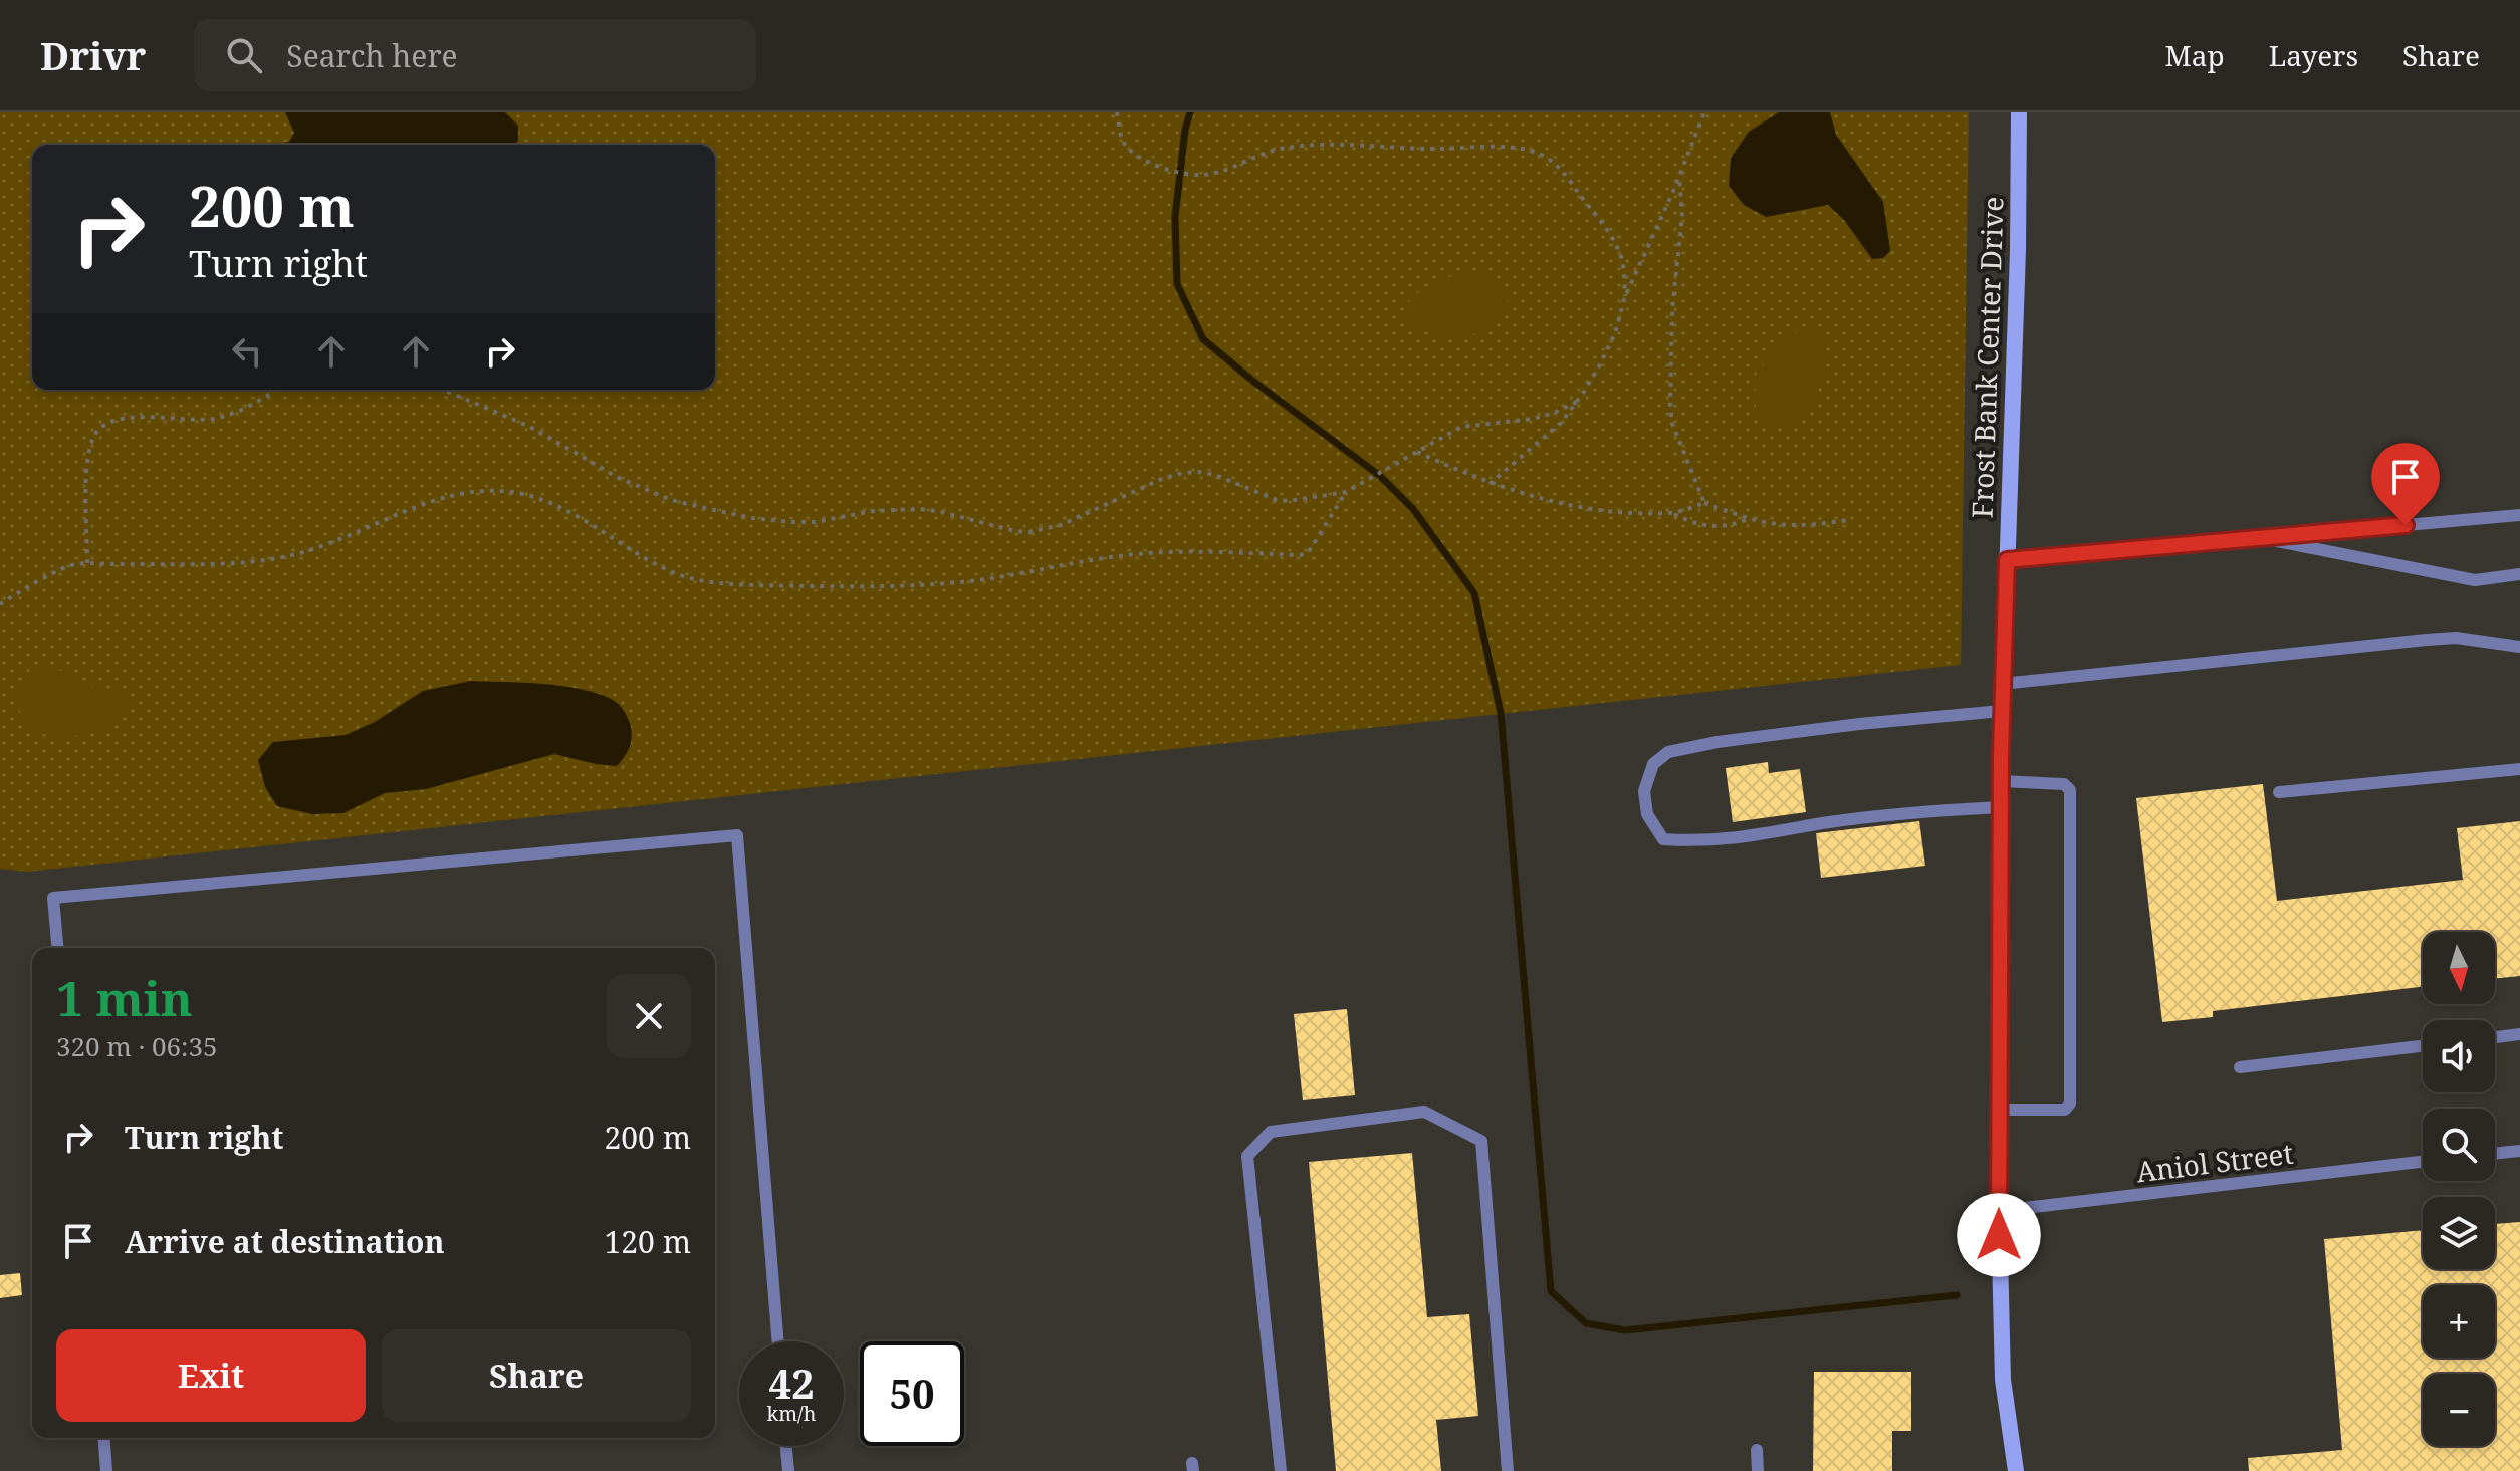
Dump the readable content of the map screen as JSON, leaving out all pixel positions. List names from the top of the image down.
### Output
{
  "streets": {
    "main road": ["Frost Bank Center Drive"],
    "lane": ["Aniol Street"]
  },
  "crossings": [
    ["Frost Bank Center Drive", "Aniol Street"]
  ],
  "north": "bottom",
  "page": {
    "header": "Drivr",
    "search": "Search here",
    "nav": ["Map", "Layers", "Share"],
    "turn": ["200 m", "Turn right"],
    "map_buttons": ["+", "−"],
    "heading": ["1 min", "320 m · 06:35"],
    "list": [
      {
        "name": "Turn right",
        "value": "200 m"
      },
      {
        "name": "Arrive at destination",
        "value": "120 m"
      }
    ],
    "buttons": ["Exit", "Share"],
    "speed": "42 km/h",
    "limit": "50"
  }
}
